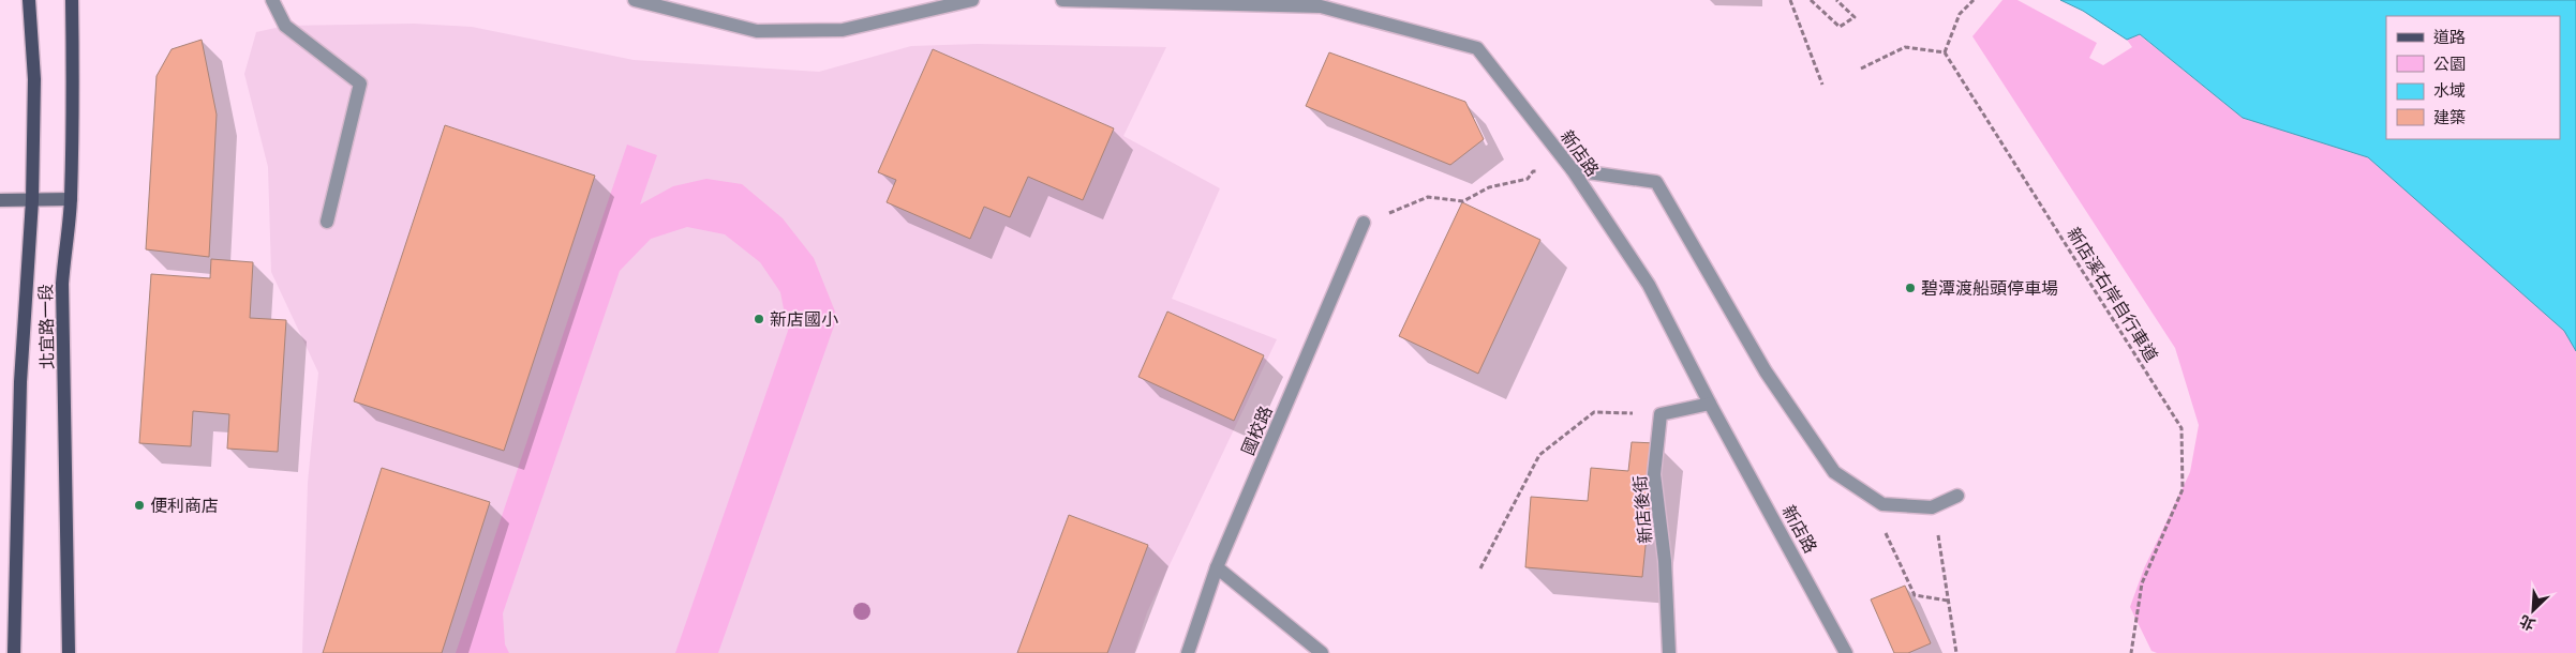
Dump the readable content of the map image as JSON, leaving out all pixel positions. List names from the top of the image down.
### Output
{
  "streets": {
    "main road": ["北宜路一段"],
    "street": ["新店路", "國校路", "新店後街"],
    "path": ["新店溪右岸自行車道"]
  },
  "places": ["碧潭渡船頭停車場", "新店國小", "便利商店"],
  "legend": [
    "道路",
    "公園",
    "水域",
    "建築"
  ],
  "north": "bottom left"
}
